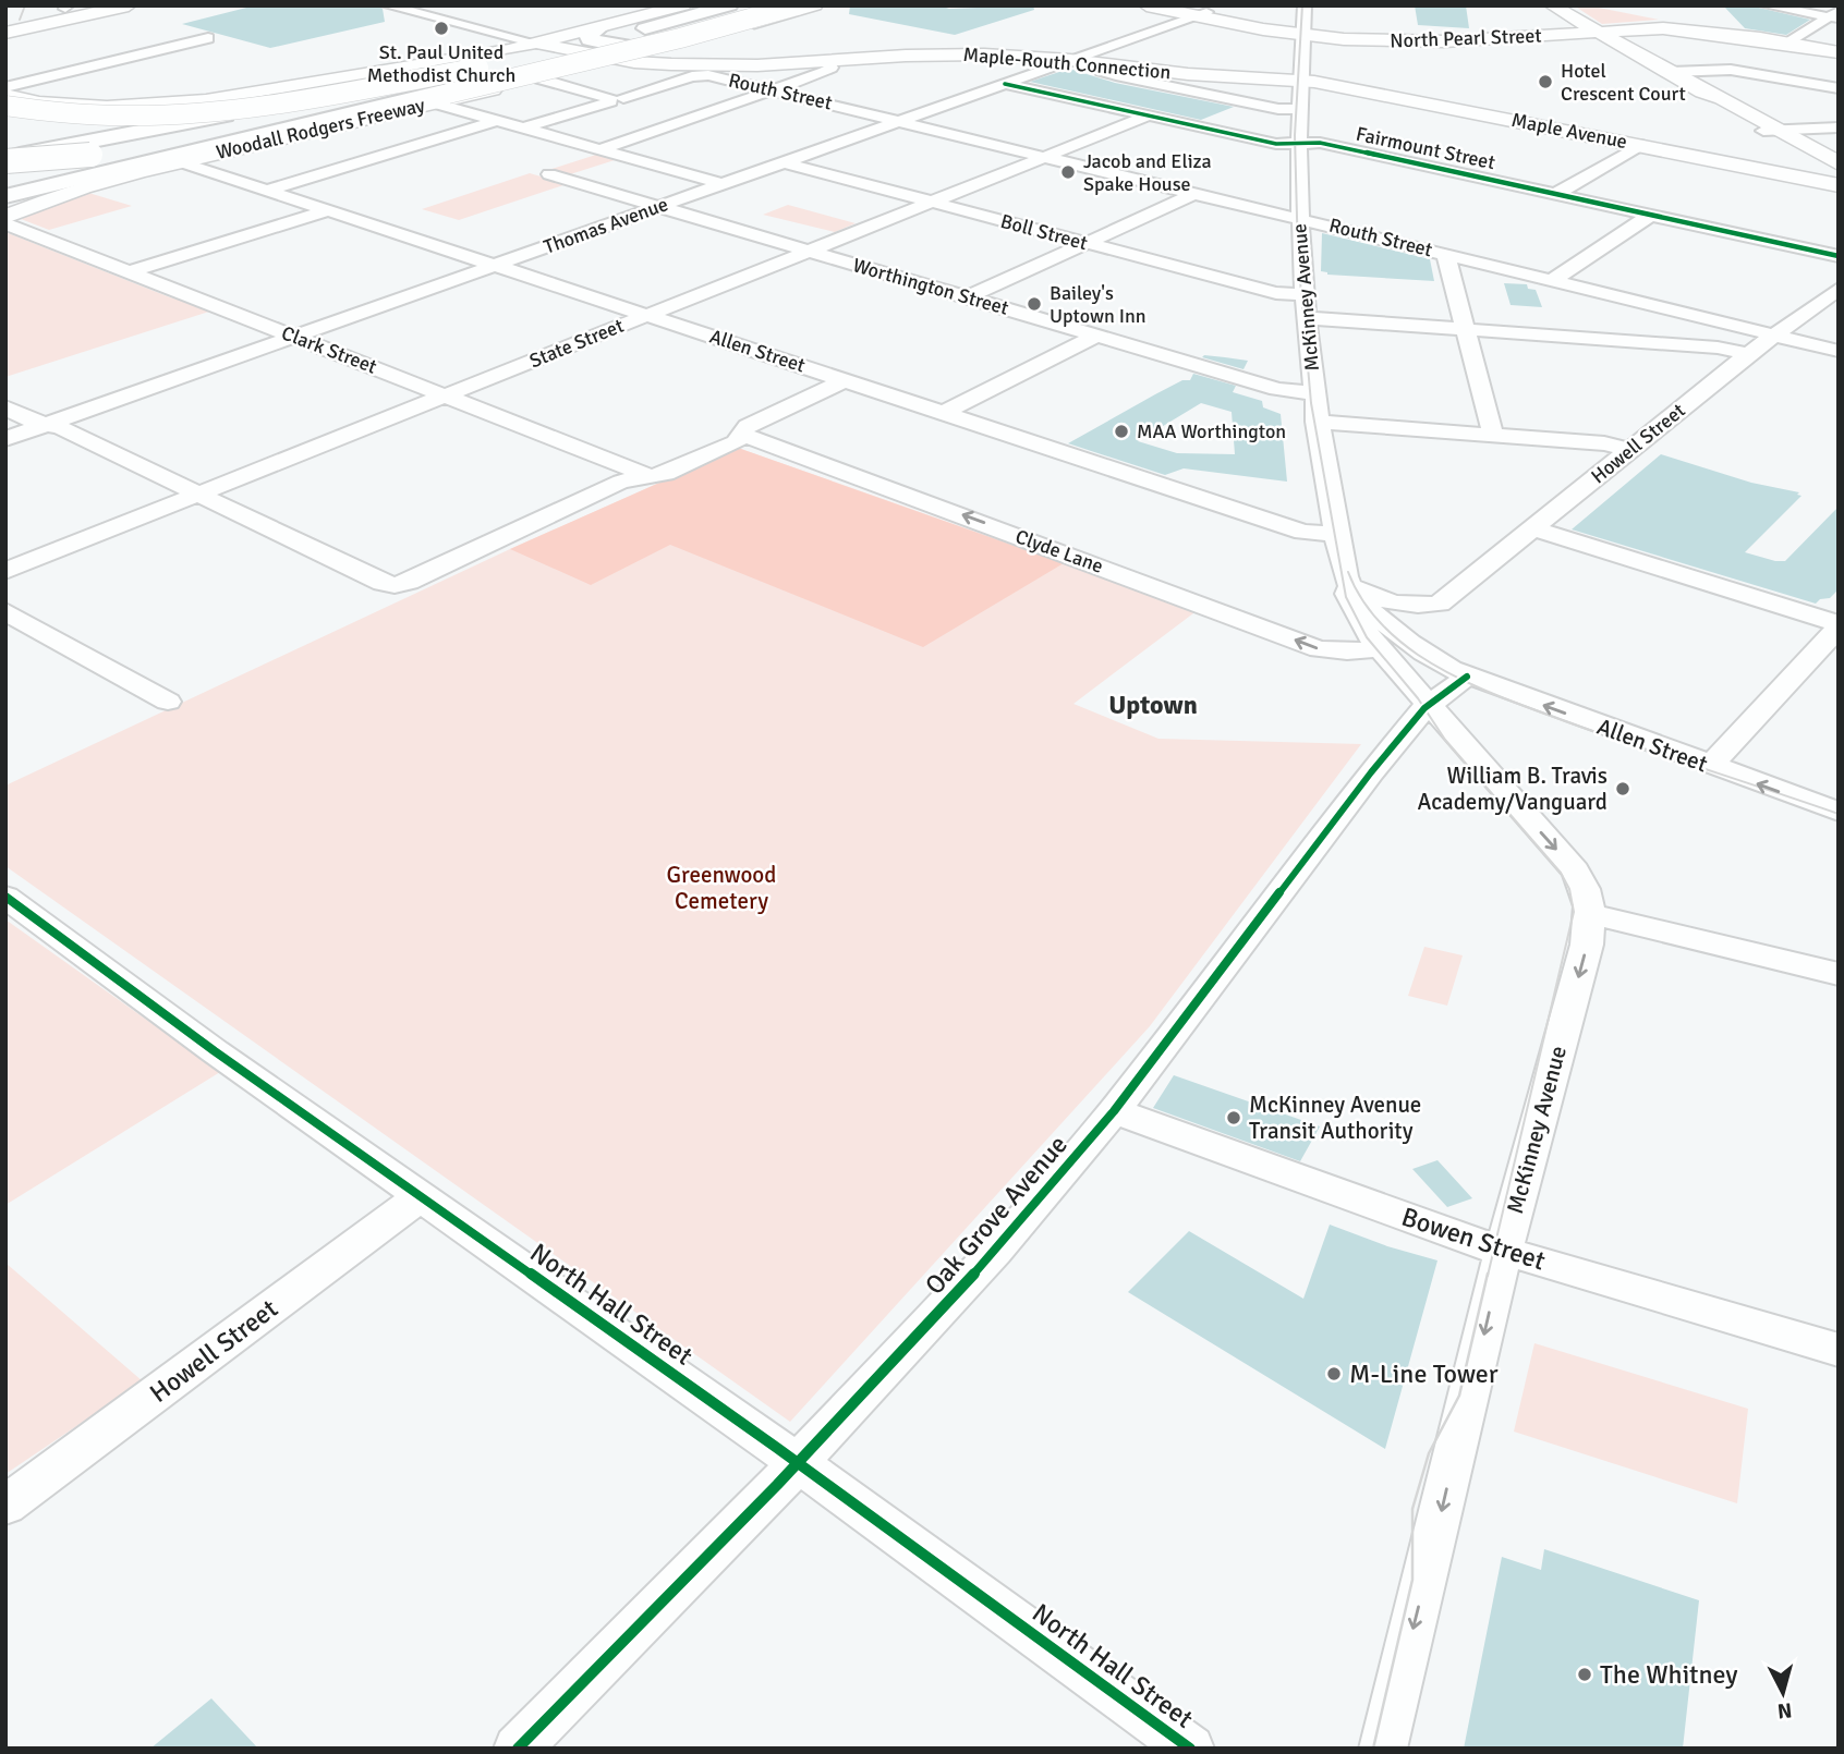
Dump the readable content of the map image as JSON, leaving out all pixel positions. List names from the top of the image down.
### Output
{
  "streets": {
    "highway": ["Woodall Rodgers Freeway"],
    "main road": ["North Pearl Street", "Maple-Routh Connection", "Maple Avenue"],
    "street": [
      "Routh Street",
      "Fairmount Street",
      "Thomas Avenue",
      "Boll Street",
      "Worthington Street",
      "McKinney Avenue",
      "State Street",
      "Clark Street",
      "Allen Street",
      "Howell Street",
      "Clyde Lane",
      "Oak Grove Avenue",
      "Bowen Street",
      "North Hall Street"
    ]
  },
  "crossings": [
    ["North Pearl Street", "Thomas Avenue"],
    ["North Pearl Street", "McKinney Avenue"],
    ["Maple-Routh Connection", "Woodall Rodgers Freeway"],
    ["Maple-Routh Connection", "Maple Avenue"],
    ["Maple-Routh Connection", "Thomas Avenue"],
    ["Maple-Routh Connection", "McKinney Avenue"],
    ["Routh Street", "Thomas Avenue"],
    ["Routh Street", "McKinney Avenue"],
    ["Routh Street", "State Street"],
    ["Routh Street", "Howell Street"],
    ["Woodall Rodgers Freeway", "Allen Street"],
    ["Maple Avenue", "McKinney Avenue"],
    ["Fairmount Street", "Thomas Avenue"],
    ["Fairmount Street", "McKinney Avenue"],
    ["Fairmount Street", "State Street"],
    ["Thomas Avenue", "Boll Street"],
    ["Thomas Avenue", "Worthington Street"],
    ["Thomas Avenue", "Clark Street"],
    ["Thomas Avenue", "Allen Street"],
    ["Boll Street", "McKinney Avenue"],
    ["Boll Street", "State Street"],
    ["Worthington Street", "McKinney Avenue"],
    ["Worthington Street", "State Street"],
    ["McKinney Avenue", "Allen Street"],
    ["McKinney Avenue", "Howell Street"],
    ["McKinney Avenue", "Clyde Lane"],
    ["McKinney Avenue", "Oak Grove Avenue"],
    ["McKinney Avenue", "Bowen Street"],
    ["State Street", "Clark Street"],
    ["State Street", "Allen Street"],
    ["Allen Street", "Oak Grove Avenue"],
    ["Howell Street", "North Hall Street"],
    ["Oak Grove Avenue", "Bowen Street"],
    ["Oak Grove Avenue", "North Hall Street"]
  ],
  "one_way": ["McKinney Avenue", "Clyde Lane"],
  "districts": ["Uptown"],
  "parks": ["Greenwood Cemetery"],
  "places": [
    "St. Paul United Methodist Church",
    "Hotel Crescent Court",
    "Jacob and Eliza Spake House",
    "Bailey's Uptown Inn",
    "MAA Worthington",
    "William B. Travis Academy/Vanguard",
    "McKinney Avenue Transit Authority",
    "M-Line Tower",
    "The Whitney"
  ],
  "north": "bottom"
}
